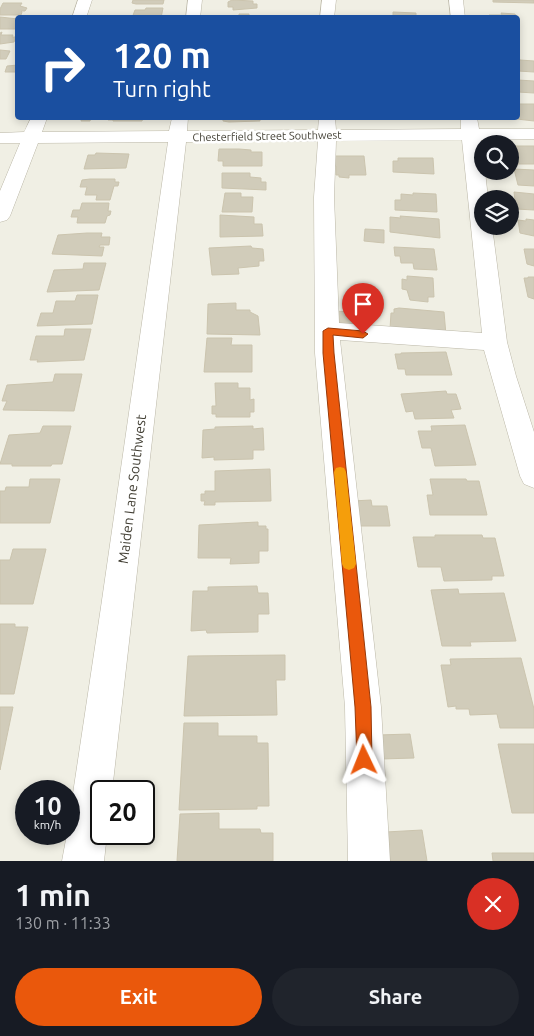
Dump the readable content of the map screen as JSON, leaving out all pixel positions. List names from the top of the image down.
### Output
{
  "streets": {
    "street": ["Chesterfield Street Southwest", "Maiden Lane Southwest"]
  },
  "crossings": [
    ["Chesterfield Street Southwest", "Maiden Lane Southwest"]
  ],
  "page": {
    "turn": ["120 m", "Turn right"],
    "speed": "10 km/h",
    "limit": "20",
    "heading": ["1 min", "130 m · 11:33"],
    "buttons": ["Exit", "Share"]
  }
}
